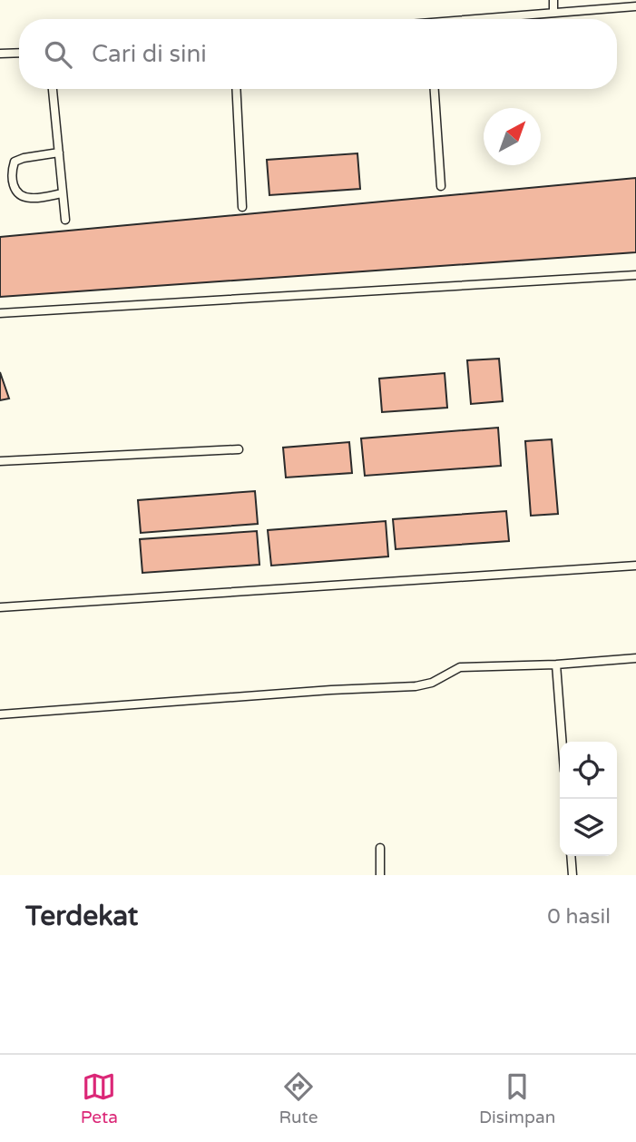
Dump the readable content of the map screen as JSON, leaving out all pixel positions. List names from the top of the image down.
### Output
{
  "north": "top right",
  "page": {
    "search": "Cari di sini",
    "heading": ["Terdekat", "0 hasil"],
    "nav": ["Peta", "Rute", "Disimpan"]
  }
}
